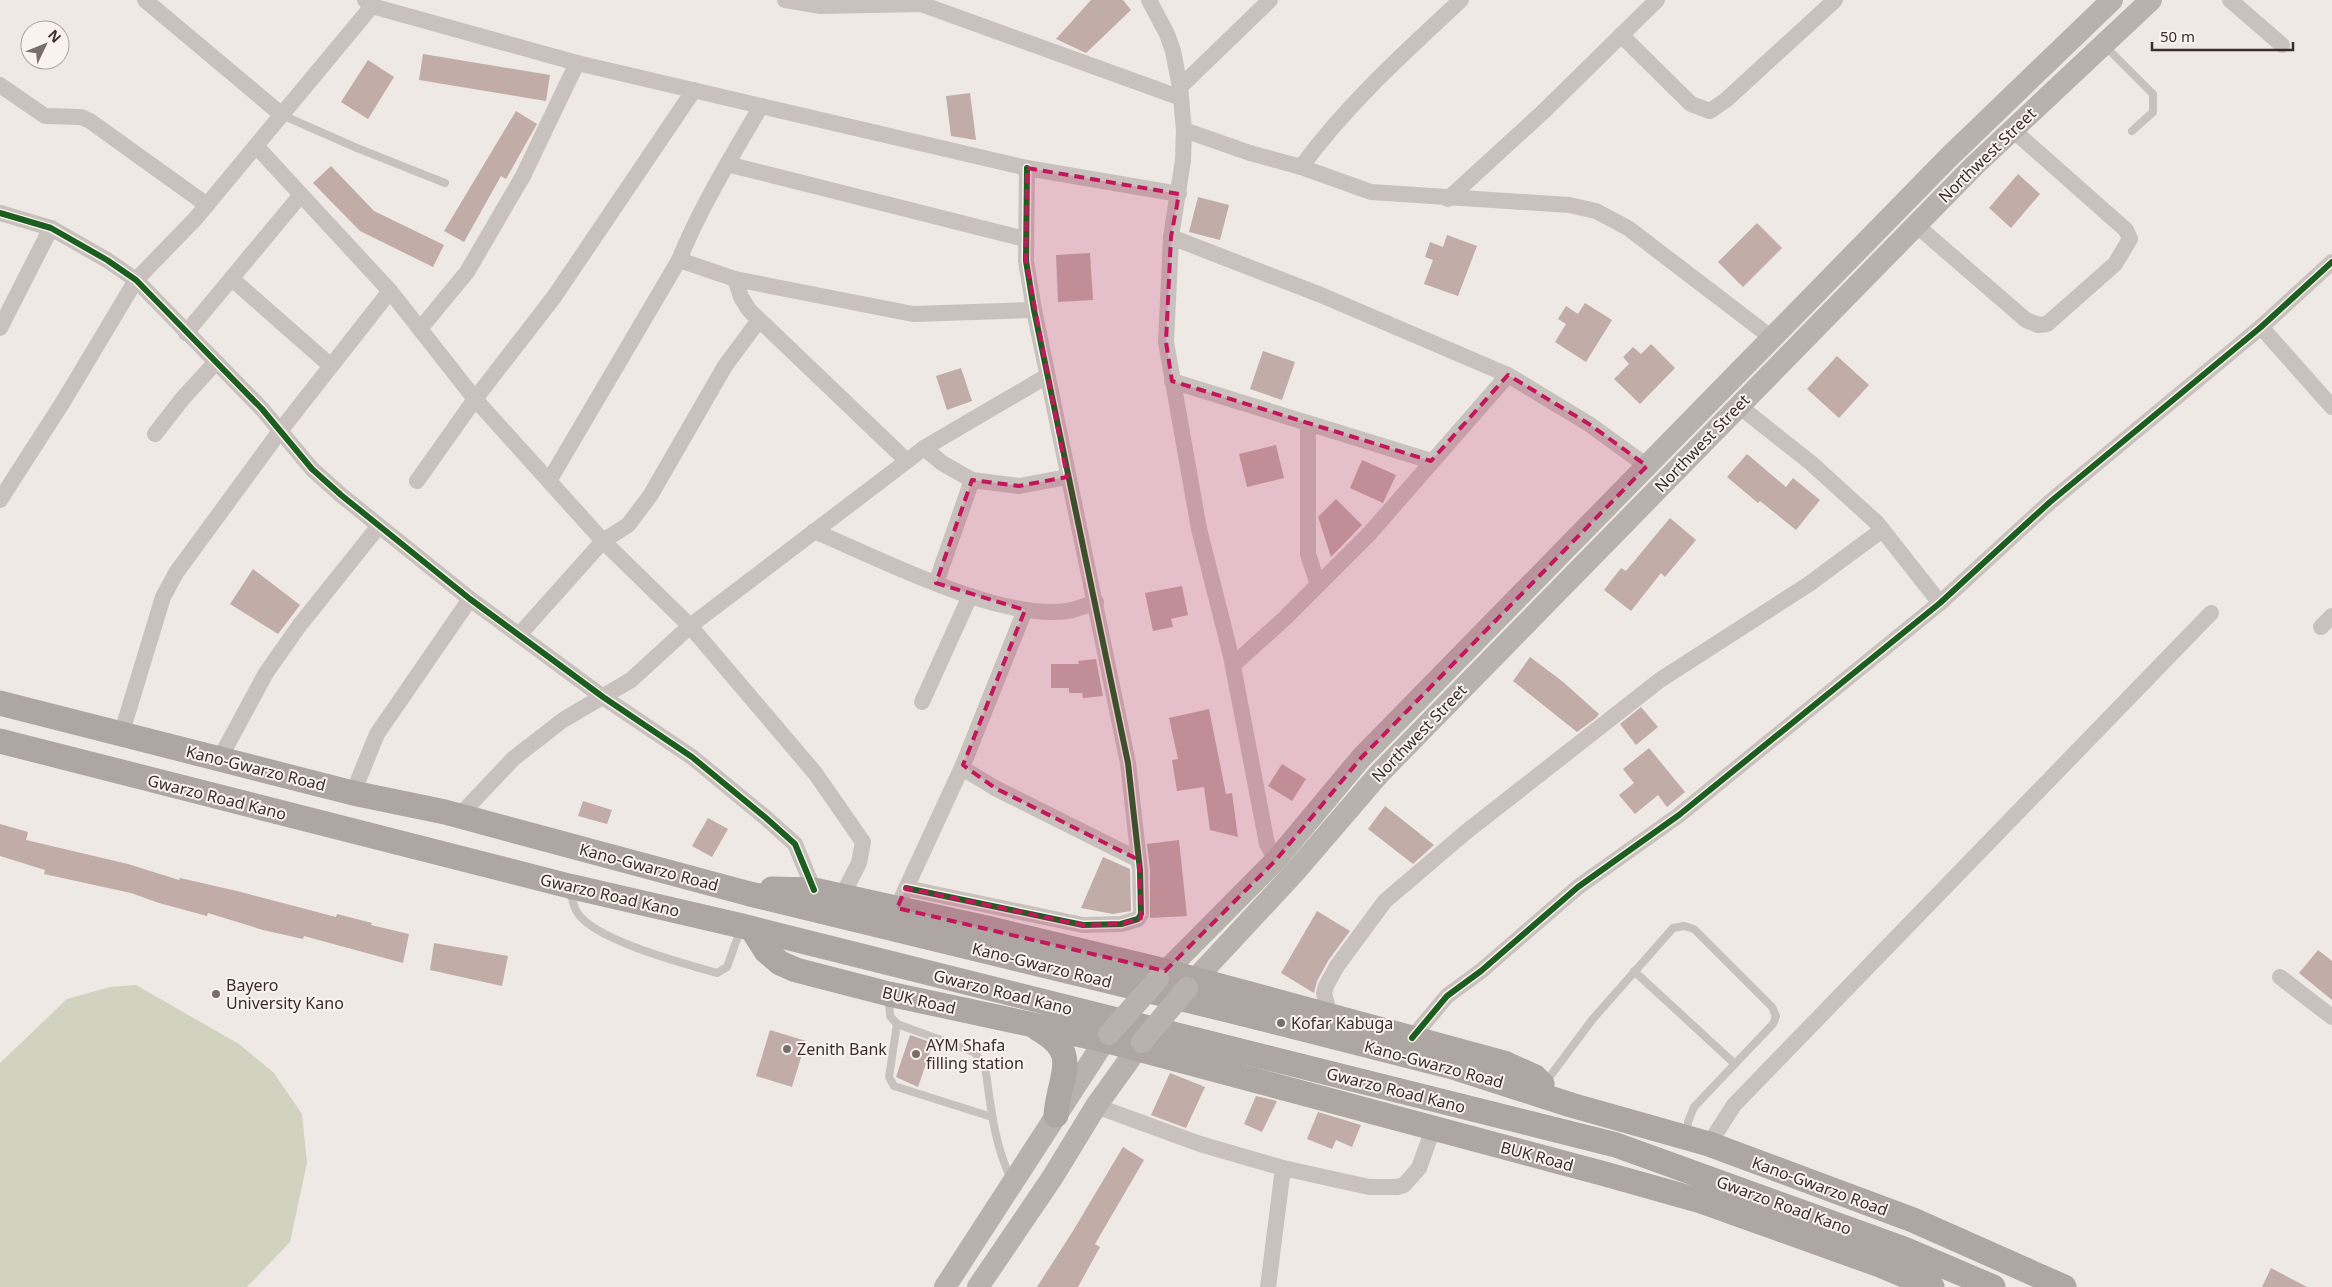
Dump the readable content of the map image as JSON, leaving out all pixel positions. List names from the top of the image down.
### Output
{
  "streets": {
    "main road": [
      "Northwest Street",
      "Kano-Gwarzo Road",
      "Gwarzo Road Kano",
      "BUK Road"
    ]
  },
  "crossings": [
    ["Gwarzo Road Kano", "BUK Road"]
  ],
  "places": [
    "Bayero University Kano",
    "Kofar Kabuga",
    "Zenith Bank",
    "AYM Shafa filling station"
  ],
  "scale_bar": "50 m",
  "north": "top right"
}
